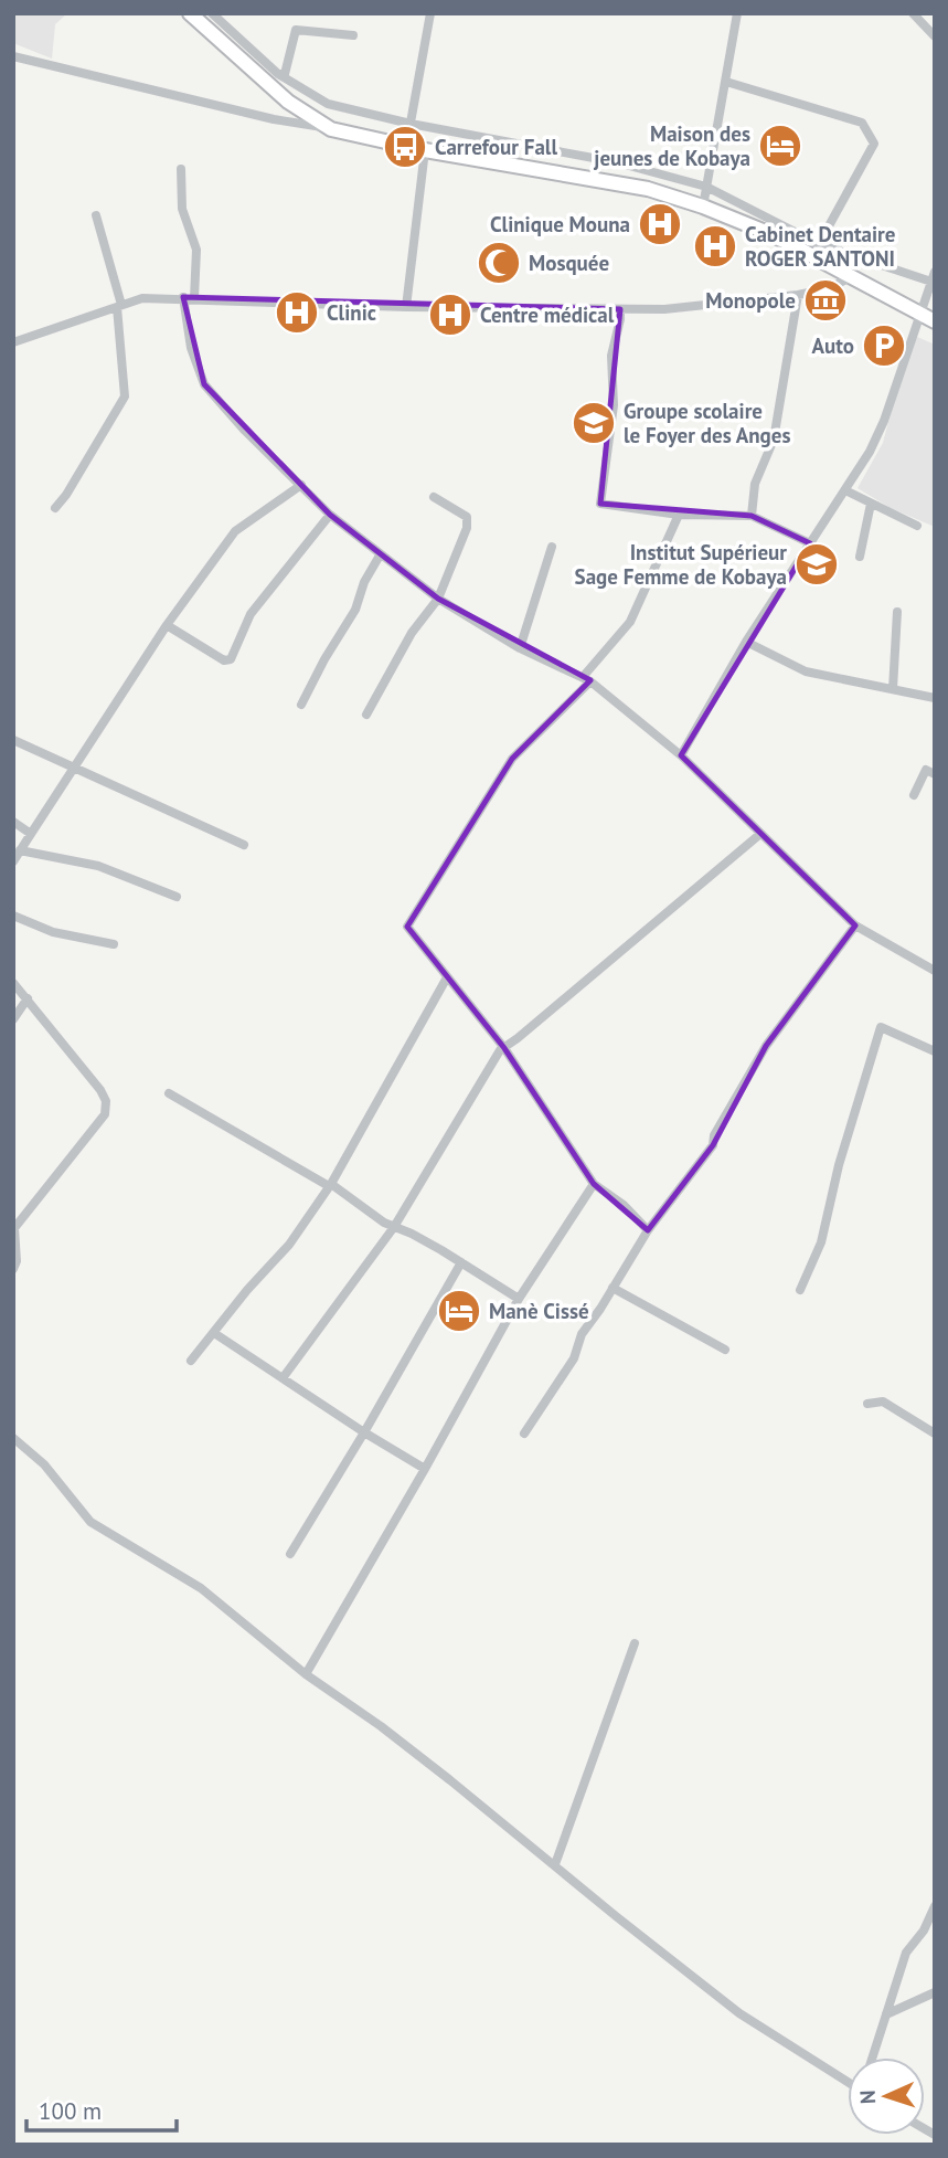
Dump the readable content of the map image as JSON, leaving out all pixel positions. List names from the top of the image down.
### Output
{
  "places": {
    "hotel": ["Maison des jeunes de Kobaya", "Manè Cissé"],
    "bus stop": ["Carrefour Fall"],
    "hospital": [
      "Clinique Mouna",
      "Cabinet Dentaire ROGER SANTONI",
      "Clinic",
      "Centre médical"
    ],
    "mosque": ["Mosquée"],
    "museum": ["Monopole"],
    "parking": ["Auto"],
    "school or university": ["Groupe scolaire le Foyer des Anges", "Institut Supérieur Sage Femme de Kobaya"]
  },
  "scale_bar": "100 m",
  "north": "left"
}
